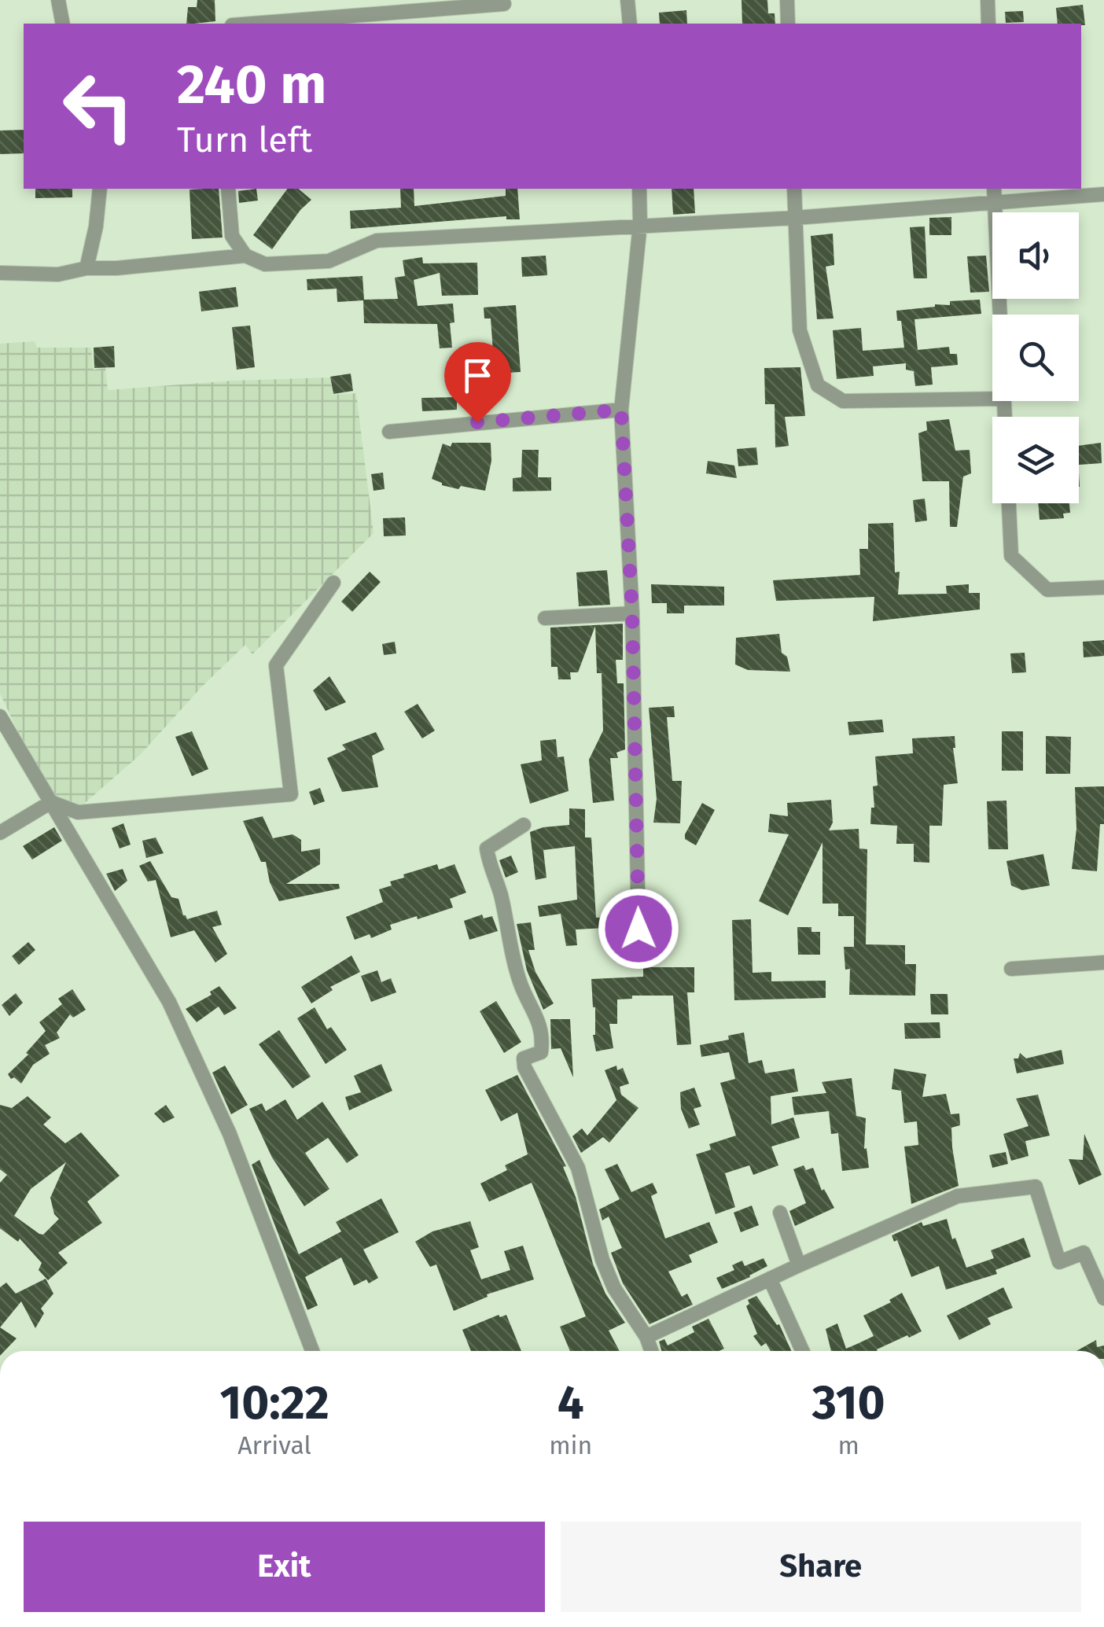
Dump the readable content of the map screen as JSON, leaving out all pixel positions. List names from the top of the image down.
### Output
{
  "page": {
    "turn": ["240 m", "Turn left"],
    "eta": [
      "10:22",
      "Arrival",
      "4",
      "min",
      "310",
      "m"
    ],
    "buttons": ["Exit", "Share"]
  }
}
